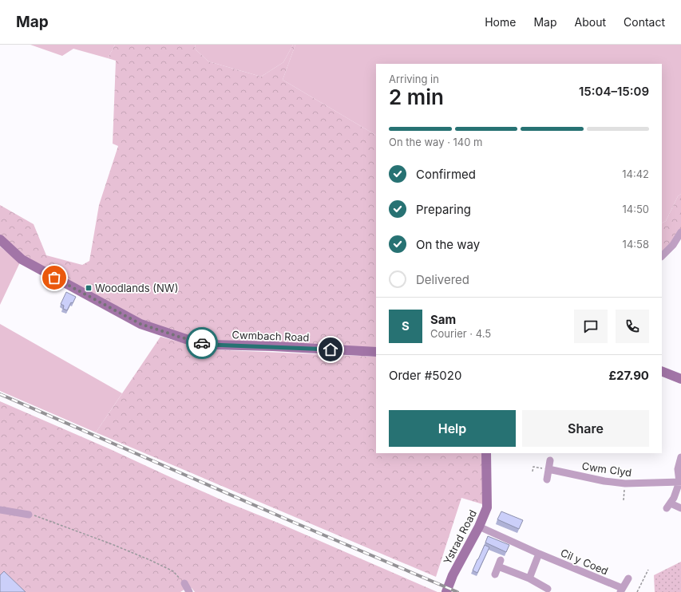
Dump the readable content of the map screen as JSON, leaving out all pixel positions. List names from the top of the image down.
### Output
{
  "streets": {
    "main road": ["Cwmbach Road", "Ystrad Road"],
    "street": ["Cwm Clyd", "Cil y Coed"]
  },
  "crossings": [
    ["Ystrad Road", "Cil y Coed"]
  ],
  "places": {
    "transit": ["Woodlands (NW)"]
  },
  "page": {
    "header": "Map",
    "nav": [
      "Home",
      "Map",
      "About",
      "Contact"
    ],
    "heading": ["2 min", "Arriving in", "15:04–15:09"],
    "panel": [
      "Sam",
      "Courier · 4.5",
      "Order #5020",
      "£27.90"
    ],
    "bar": "On the way · 140 m",
    "list": [
      ["Confirmed", "14:42"],
      ["Preparing", "14:50"],
      ["On the way", "14:58"],
      "Delivered"
    ],
    "round": "S",
    "buttons": ["Help", "Share"]
  }
}
